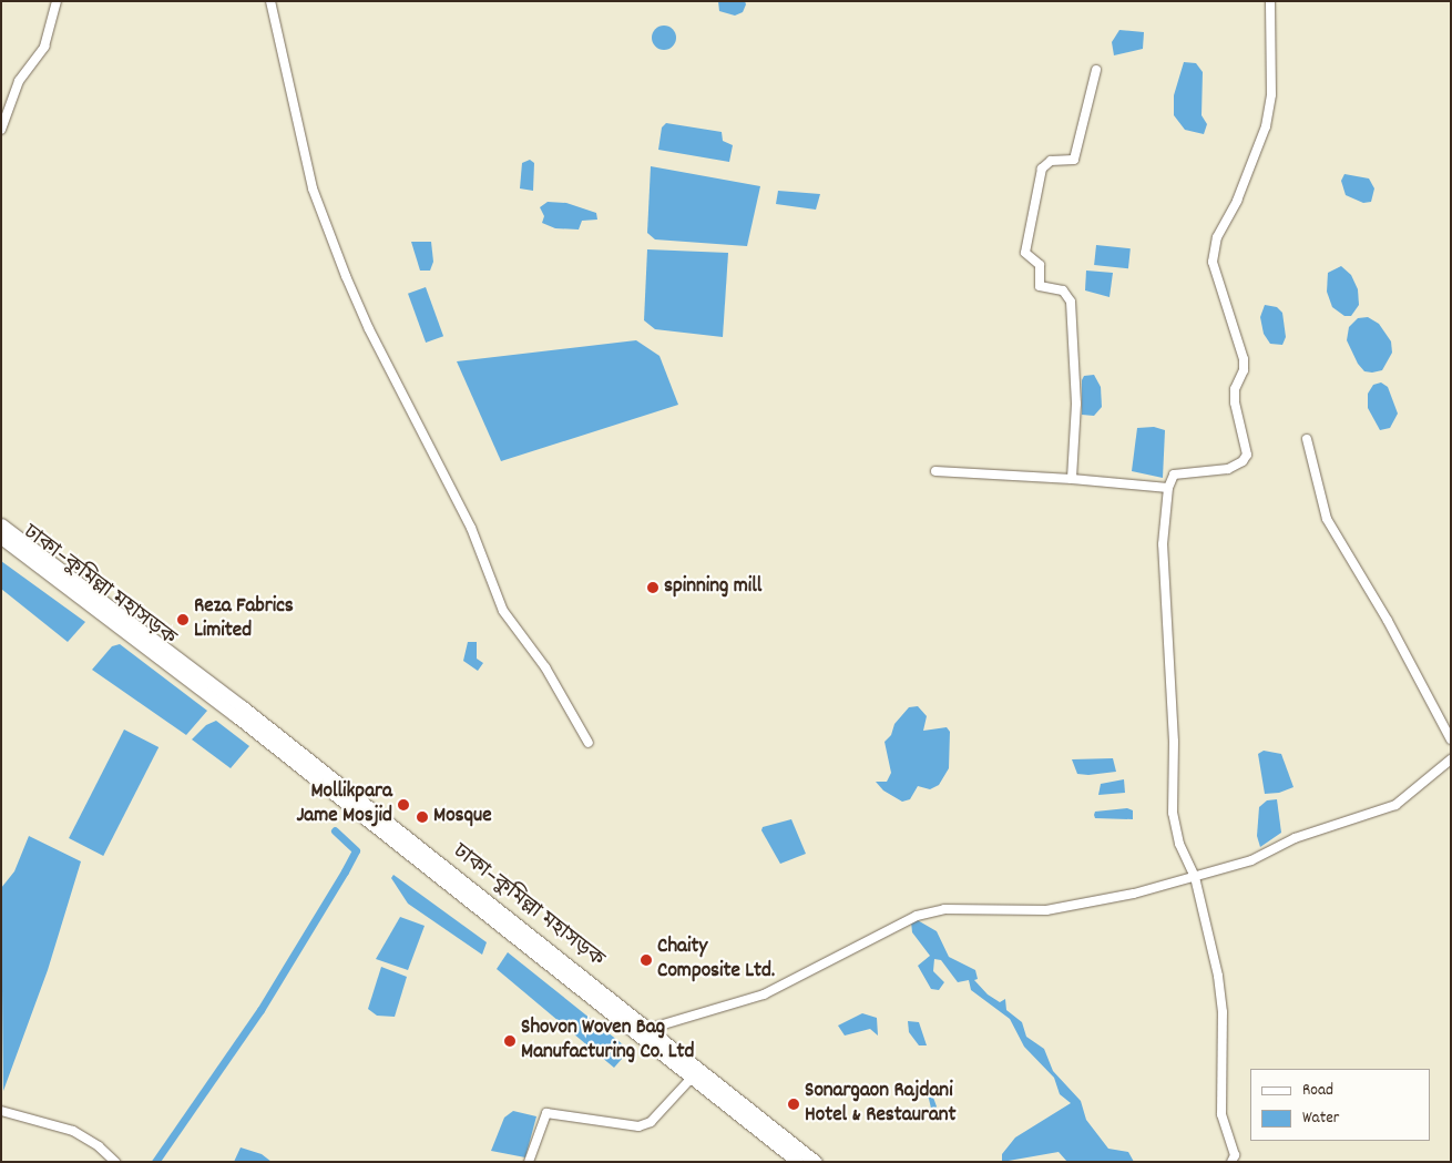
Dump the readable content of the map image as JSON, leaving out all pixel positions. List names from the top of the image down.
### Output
{
  "streets": {
    "highway": ["ঢাকা–কুমিল্লা মহাসড়ক"]
  },
  "places": [
    "spinning mill",
    "Reza Fabrics Limited",
    "Mollikpara Jame Mosjid",
    "Mosque",
    "Chaity Composite Ltd.",
    "Shovon Woven Bag Manufacturing Co. Ltd",
    "Sonargaon Rajdani Hotel & Restaurant"
  ],
  "legend": ["Road", "Water"]
}
